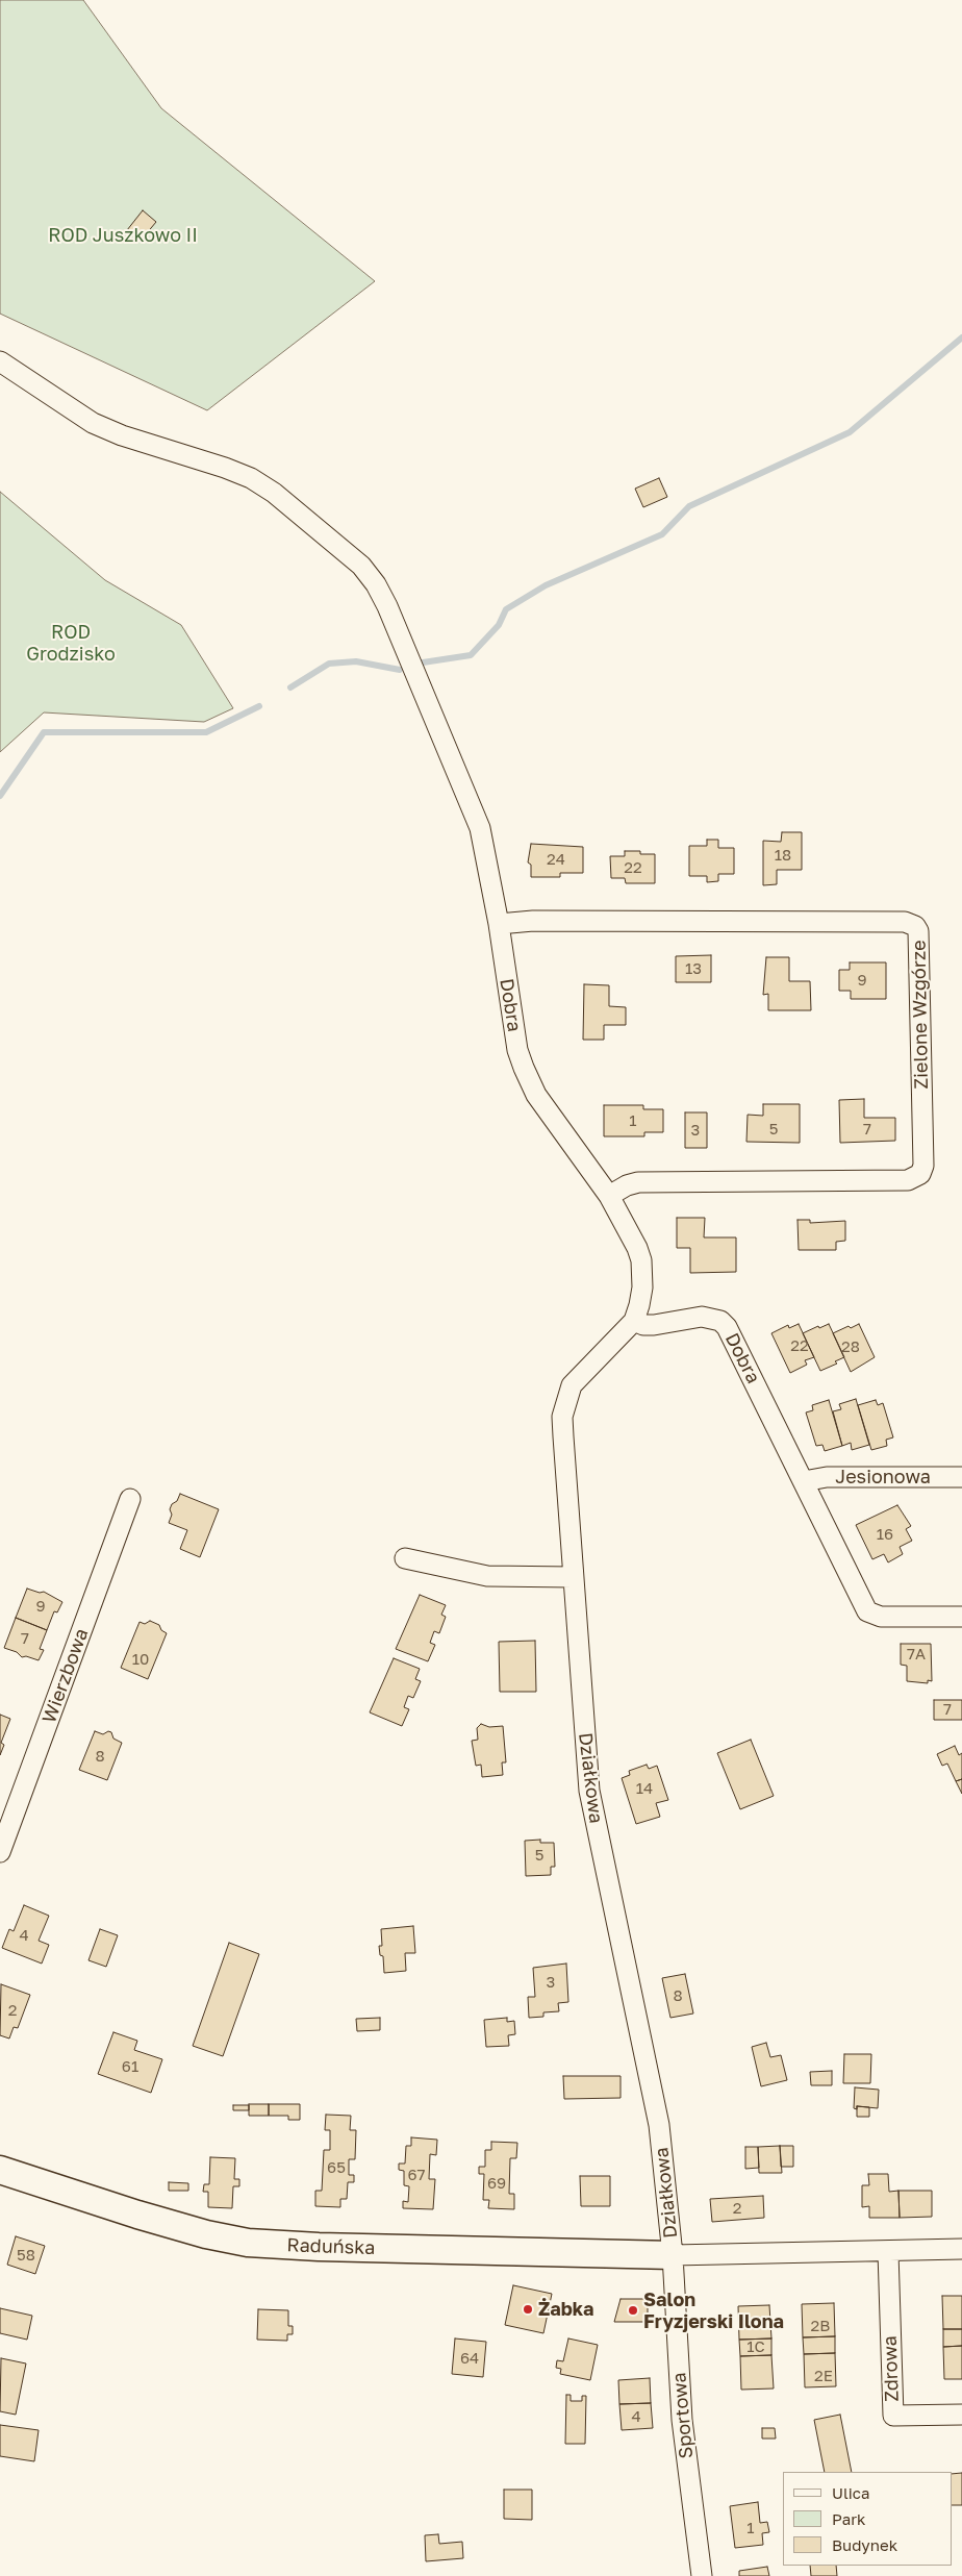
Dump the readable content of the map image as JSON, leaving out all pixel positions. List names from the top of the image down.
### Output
{
  "streets": {
    "street": [
      "Dobra",
      "Zielone Wzgórze",
      "Jesionowa",
      "Wierzbowa",
      "Działkowa",
      "Raduńska",
      "Zdrowa",
      "Sportowa"
    ]
  },
  "crossings": [
    ["Dobra", "Zielone Wzgórze"],
    ["Dobra", "Jesionowa"],
    ["Dobra", "Działkowa"],
    ["Działkowa", "Raduńska"],
    ["Działkowa", "Sportowa"],
    ["Raduńska", "Sportowa"]
  ],
  "parks": ["ROD Juszkowo II", "ROD Grodzisko"],
  "places": ["Żabka", "Salon Fryzjerski Ilona"],
  "house_numbers": [
    "18",
    "24",
    "22",
    "13",
    "9",
    "1",
    "5",
    "7",
    "3",
    "22",
    "28",
    "16",
    "9",
    "7",
    "7A",
    "10",
    "7",
    "8",
    "14",
    "5",
    "4",
    "3",
    "8",
    "2",
    "61",
    "65",
    "67",
    "69",
    "2",
    "58",
    "2B",
    "1C",
    "64",
    "2E",
    "4",
    "1"
  ],
  "legend": ["Ulica", "Park", "Budynek"]
}
